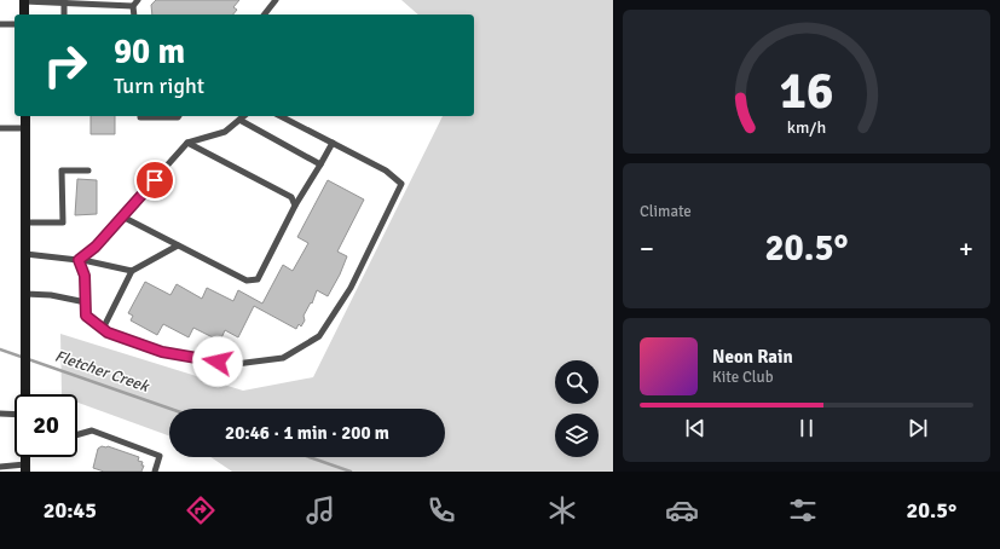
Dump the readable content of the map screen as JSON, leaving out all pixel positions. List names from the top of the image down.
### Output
{
  "water": ["Fletcher Creek"],
  "page": {
    "turn": ["90 m", "Turn right"],
    "tile": "Climate",
    "heat": ["−", "20.5°", "+"],
    "song": ["Neon Rain", "Kite Club"],
    "limit": "20",
    "trip": "20:46 · 1 min · 200 m",
    "tabs": ["20:45", "20.5°"],
    "gauge": ["16", "km/h"]
  }
}
